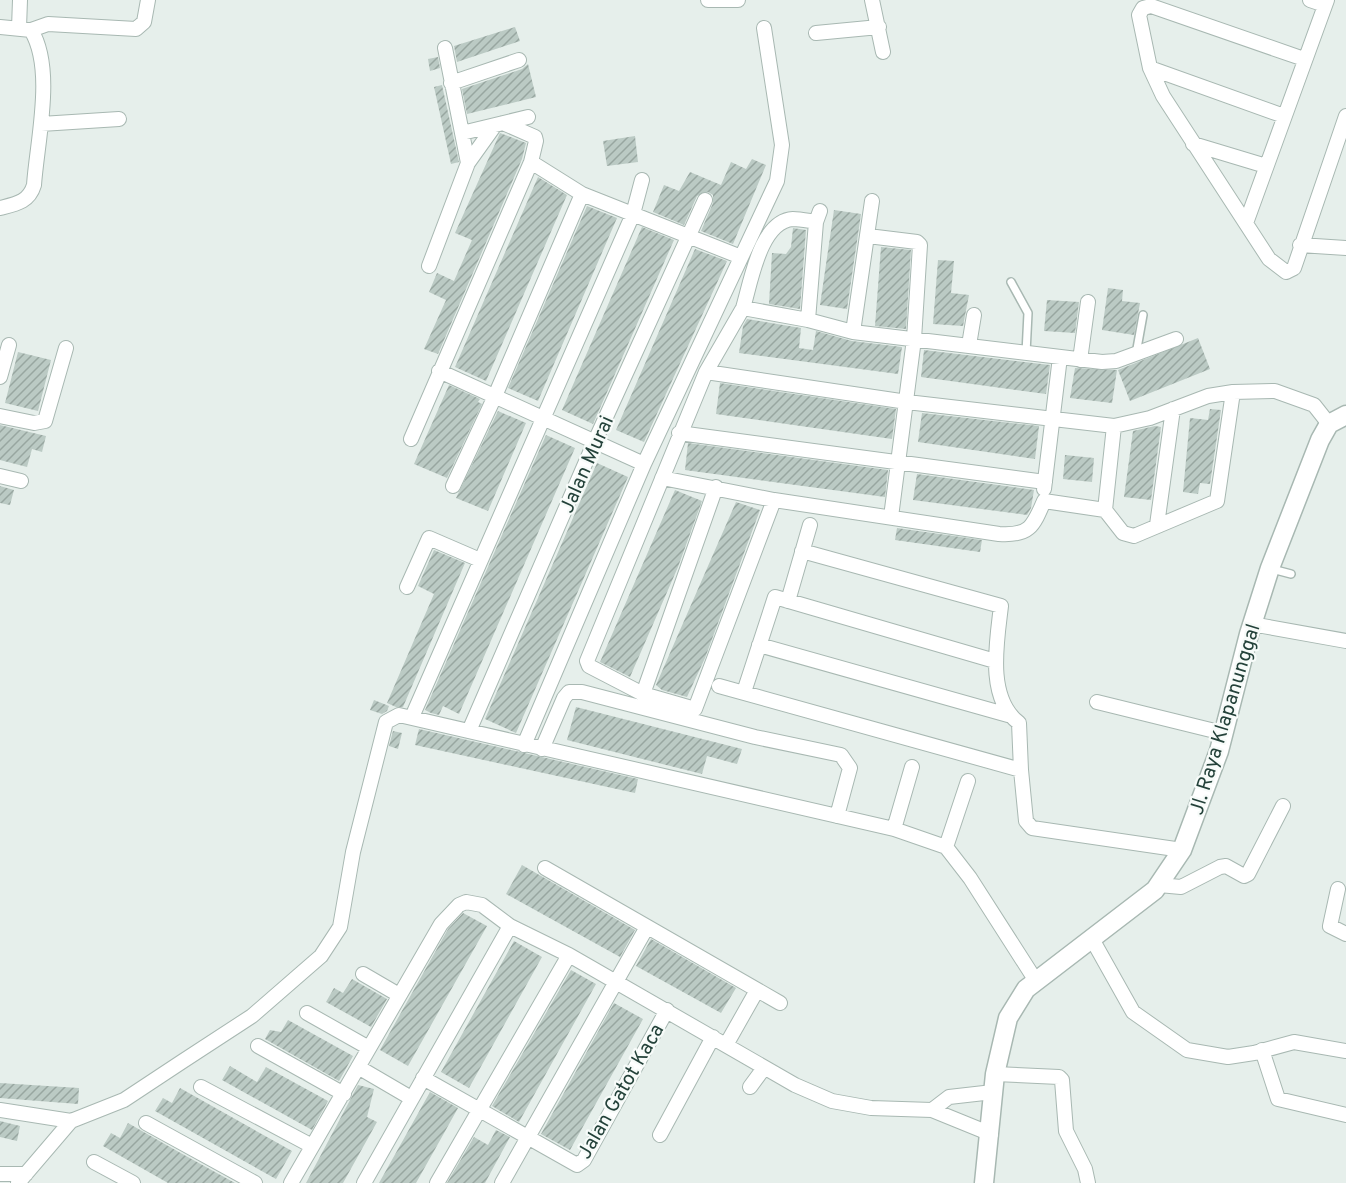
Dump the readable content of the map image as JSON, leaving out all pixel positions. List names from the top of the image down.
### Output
{
  "streets": {
    "street": ["Jalan Murai", "Jl. Raya Klapanunggal", "Jalan Gatot Kaca"]
  }
}
